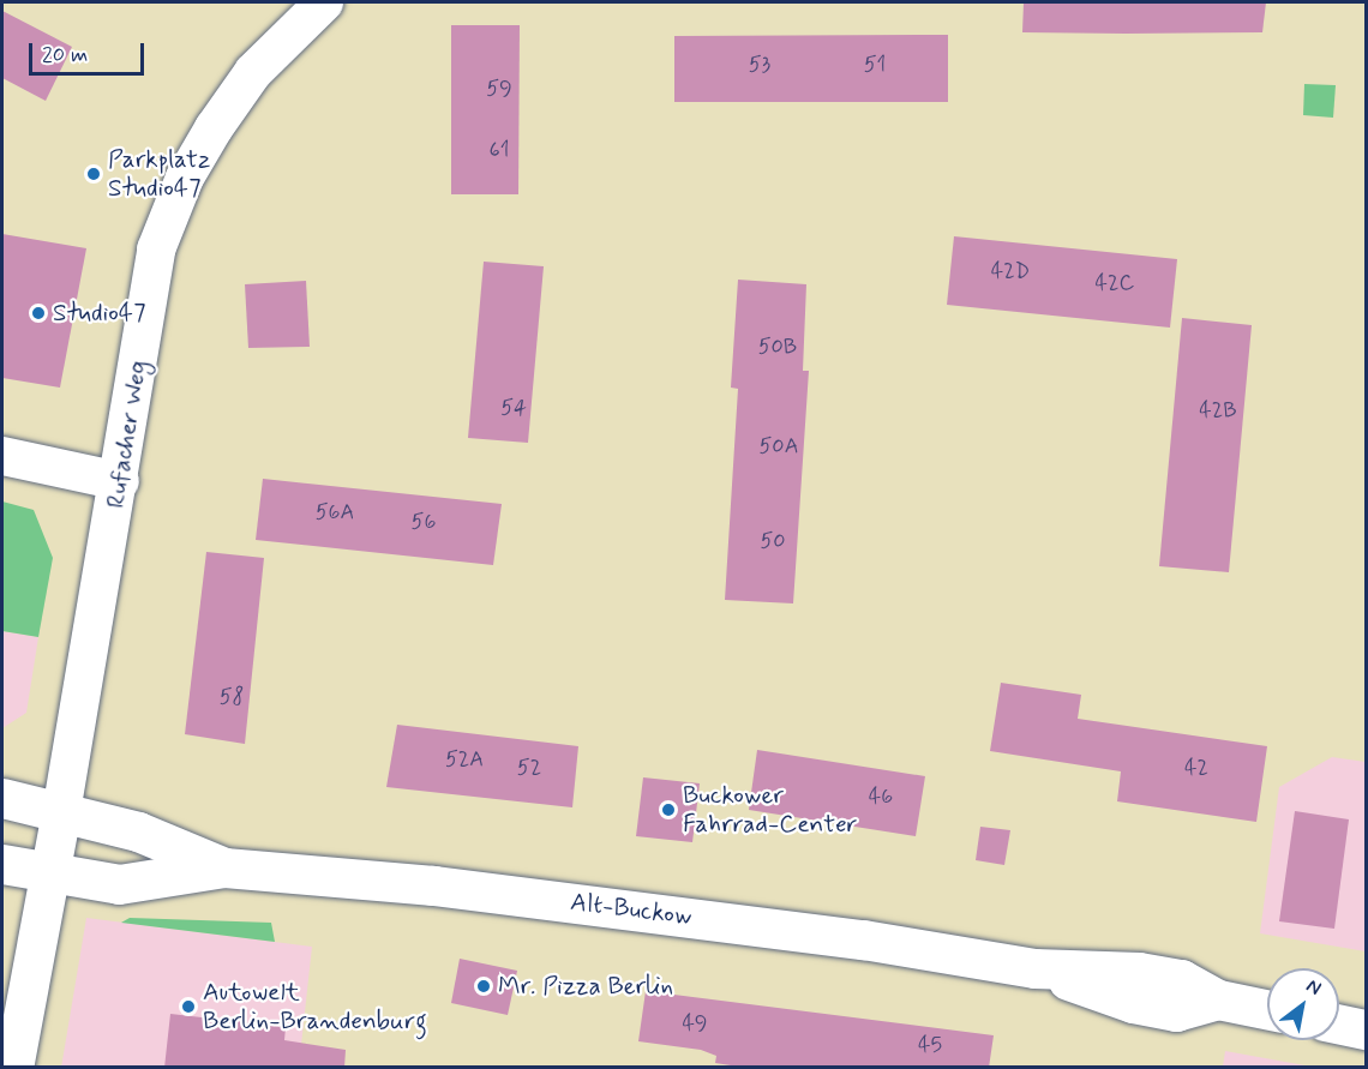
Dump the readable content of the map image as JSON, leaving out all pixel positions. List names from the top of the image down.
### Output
{
  "streets": {
    "main road": ["Rufacher Weg", "Alt-Buckow"]
  },
  "places": [
    "Parkplatz Studio47",
    "Studio47",
    "Buckower Fahrrad-Center",
    "Mr. Pizza Berlin",
    "Autowelt Berlin-Brandenburg"
  ],
  "house_numbers": [
    "53",
    "51",
    "59",
    "61",
    "42D",
    "42C",
    "50B",
    "54",
    "42B",
    "50A",
    "56A",
    "56",
    "50",
    "58",
    "52A",
    "52",
    "42",
    "46",
    "49",
    "45"
  ],
  "scale_bar": "20 m",
  "north": "top right"
}
